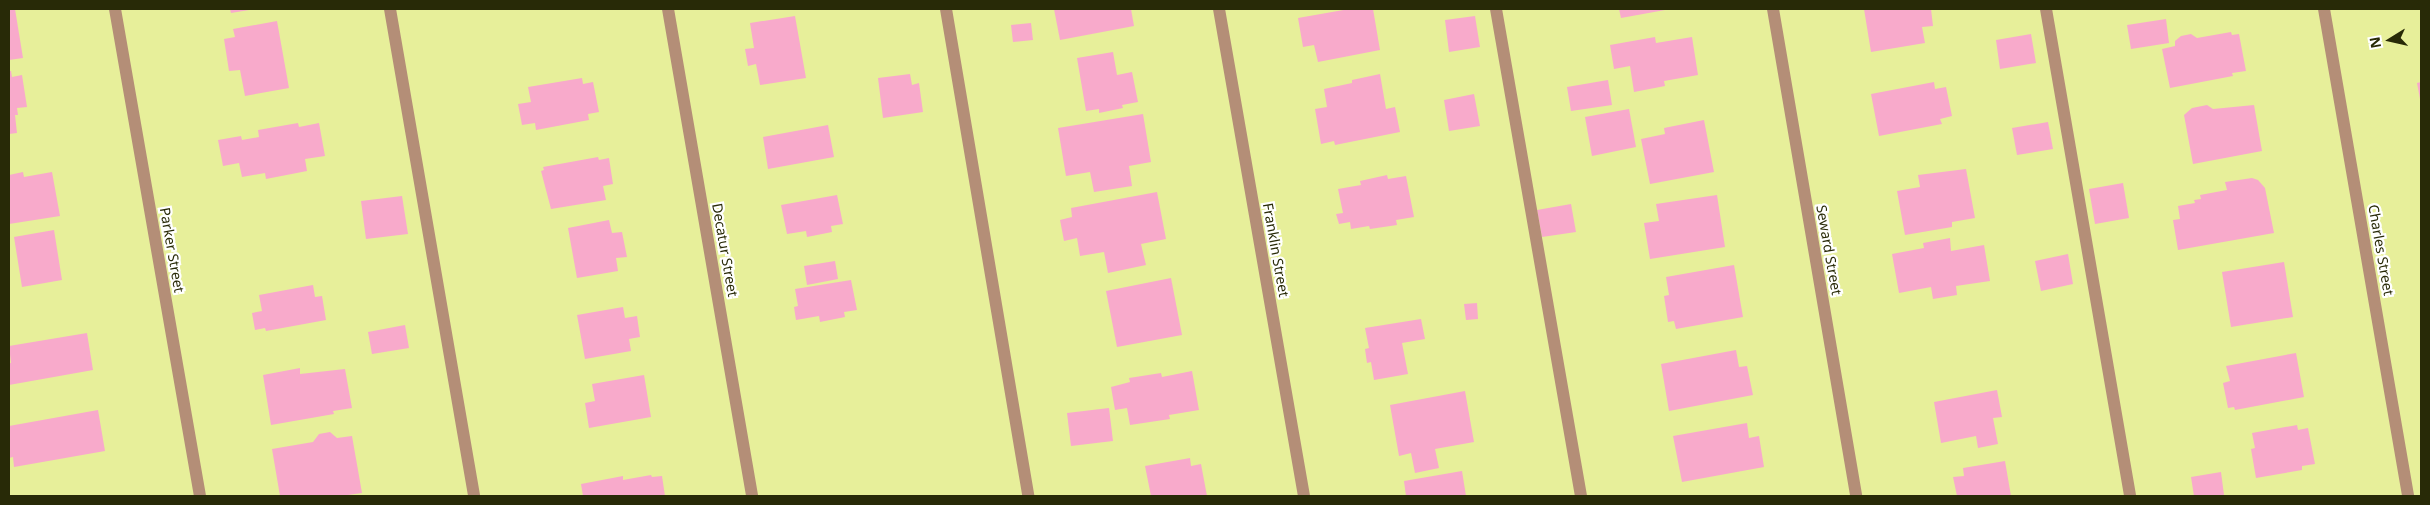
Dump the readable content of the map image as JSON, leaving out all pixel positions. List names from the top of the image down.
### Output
{
  "streets": {
    "street": [
      "Parker Street",
      "Decatur Street",
      "Franklin Street",
      "Seward Street",
      "Charles Street"
    ]
  },
  "north": "left"
}
